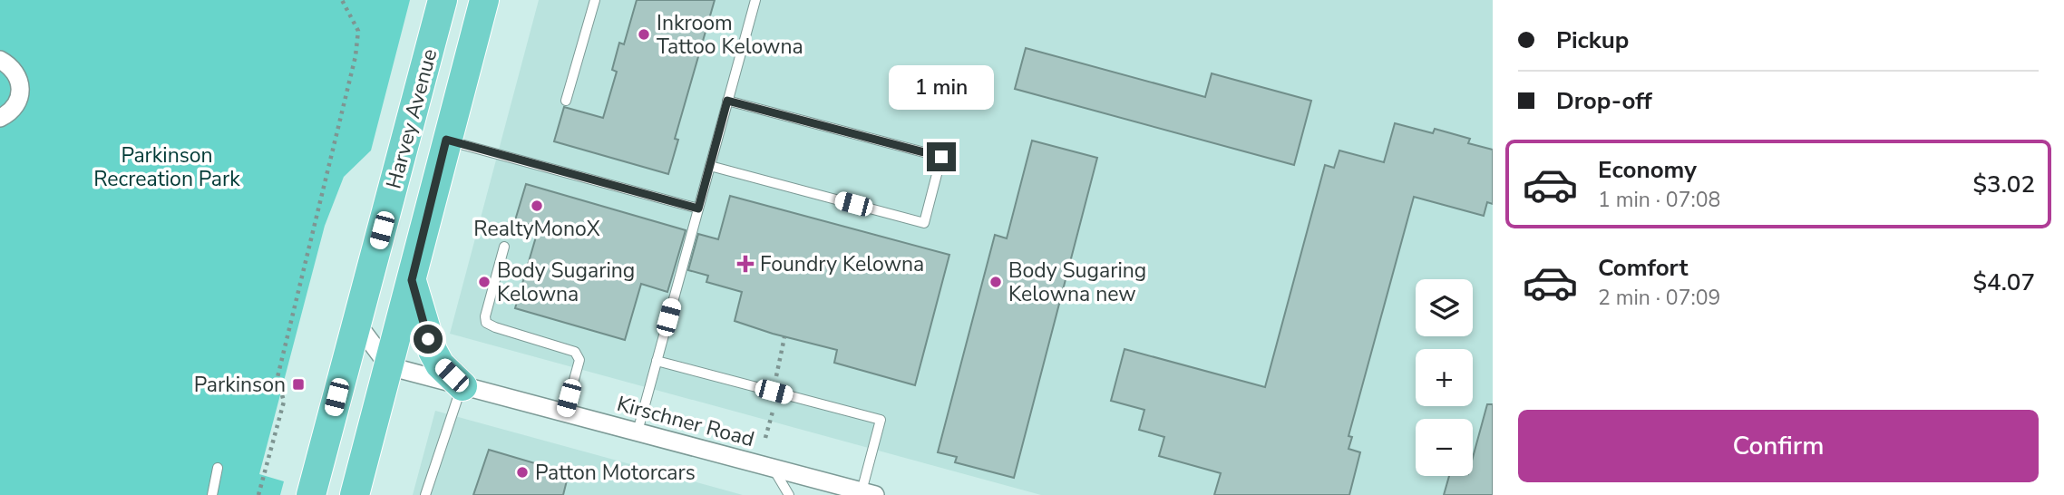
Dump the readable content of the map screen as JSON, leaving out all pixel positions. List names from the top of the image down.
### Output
{
  "streets": {
    "highway": ["Harvey Avenue"],
    "street": ["Kirschner Road"]
  },
  "crossings": [
    ["Harvey Avenue", "Kirschner Road"]
  ],
  "parks": ["Parkinson Recreation Park"],
  "places": {
    "other": [
      "Inkroom Tattoo Kelowna",
      "RealtyMonoX",
      "Body Sugaring Kelowna",
      "Body Sugaring Kelowna new",
      "Patton Motorcars"
    ],
    "health": ["Foundry Kelowna"],
    "transit": ["Parkinson"]
  },
  "page": {
    "banner": ["Pickup", "Drop-off"],
    "bubble": "1 min",
    "list": [
      {
        "name": "Economy",
        "note": "1 min · 07:08",
        "value": "$3.02"
      },
      {
        "name": "Comfort",
        "note": "2 min · 07:09",
        "value": "$4.07"
      }
    ],
    "map_buttons": ["+", "−"],
    "buttons": "Confirm"
  }
}
